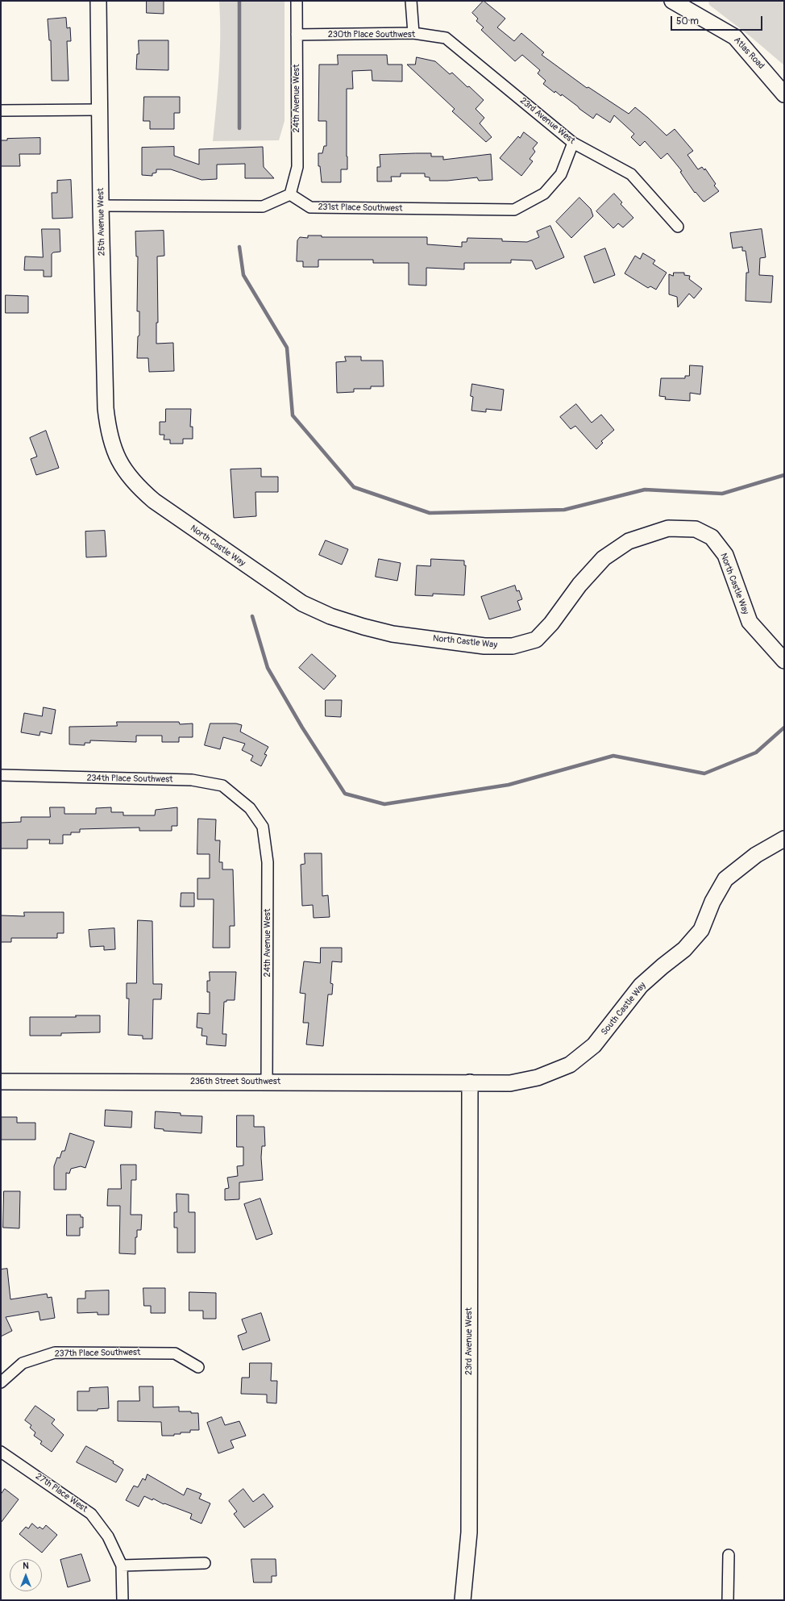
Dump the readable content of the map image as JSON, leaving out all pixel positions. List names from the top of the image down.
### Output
{
  "streets": {
    "street": [
      "230th Place Southwest",
      "Atlas Road",
      "24th Avenue West",
      "23rd Avenue West",
      "231st Place Southwest",
      "25th Avenue West",
      "North Castle Way",
      "234th Place Southwest",
      "South Castle Way",
      "236th Street Southwest",
      "237th Place Southwest",
      "27th Place West"
    ]
  },
  "crossings": [
    ["230th Place Southwest", "24th Avenue West"],
    ["230th Place Southwest", "23rd Avenue West"],
    ["24th Avenue West", "231st Place Southwest"],
    ["24th Avenue West", "234th Place Southwest"],
    ["24th Avenue West", "236th Street Southwest"],
    ["23rd Avenue West", "231st Place Southwest"],
    ["23rd Avenue West", "South Castle Way"],
    ["23rd Avenue West", "236th Street Southwest"],
    ["25th Avenue West", "North Castle Way"],
    ["South Castle Way", "236th Street Southwest"]
  ],
  "scale_bar": "50 m",
  "north": "top"
}
